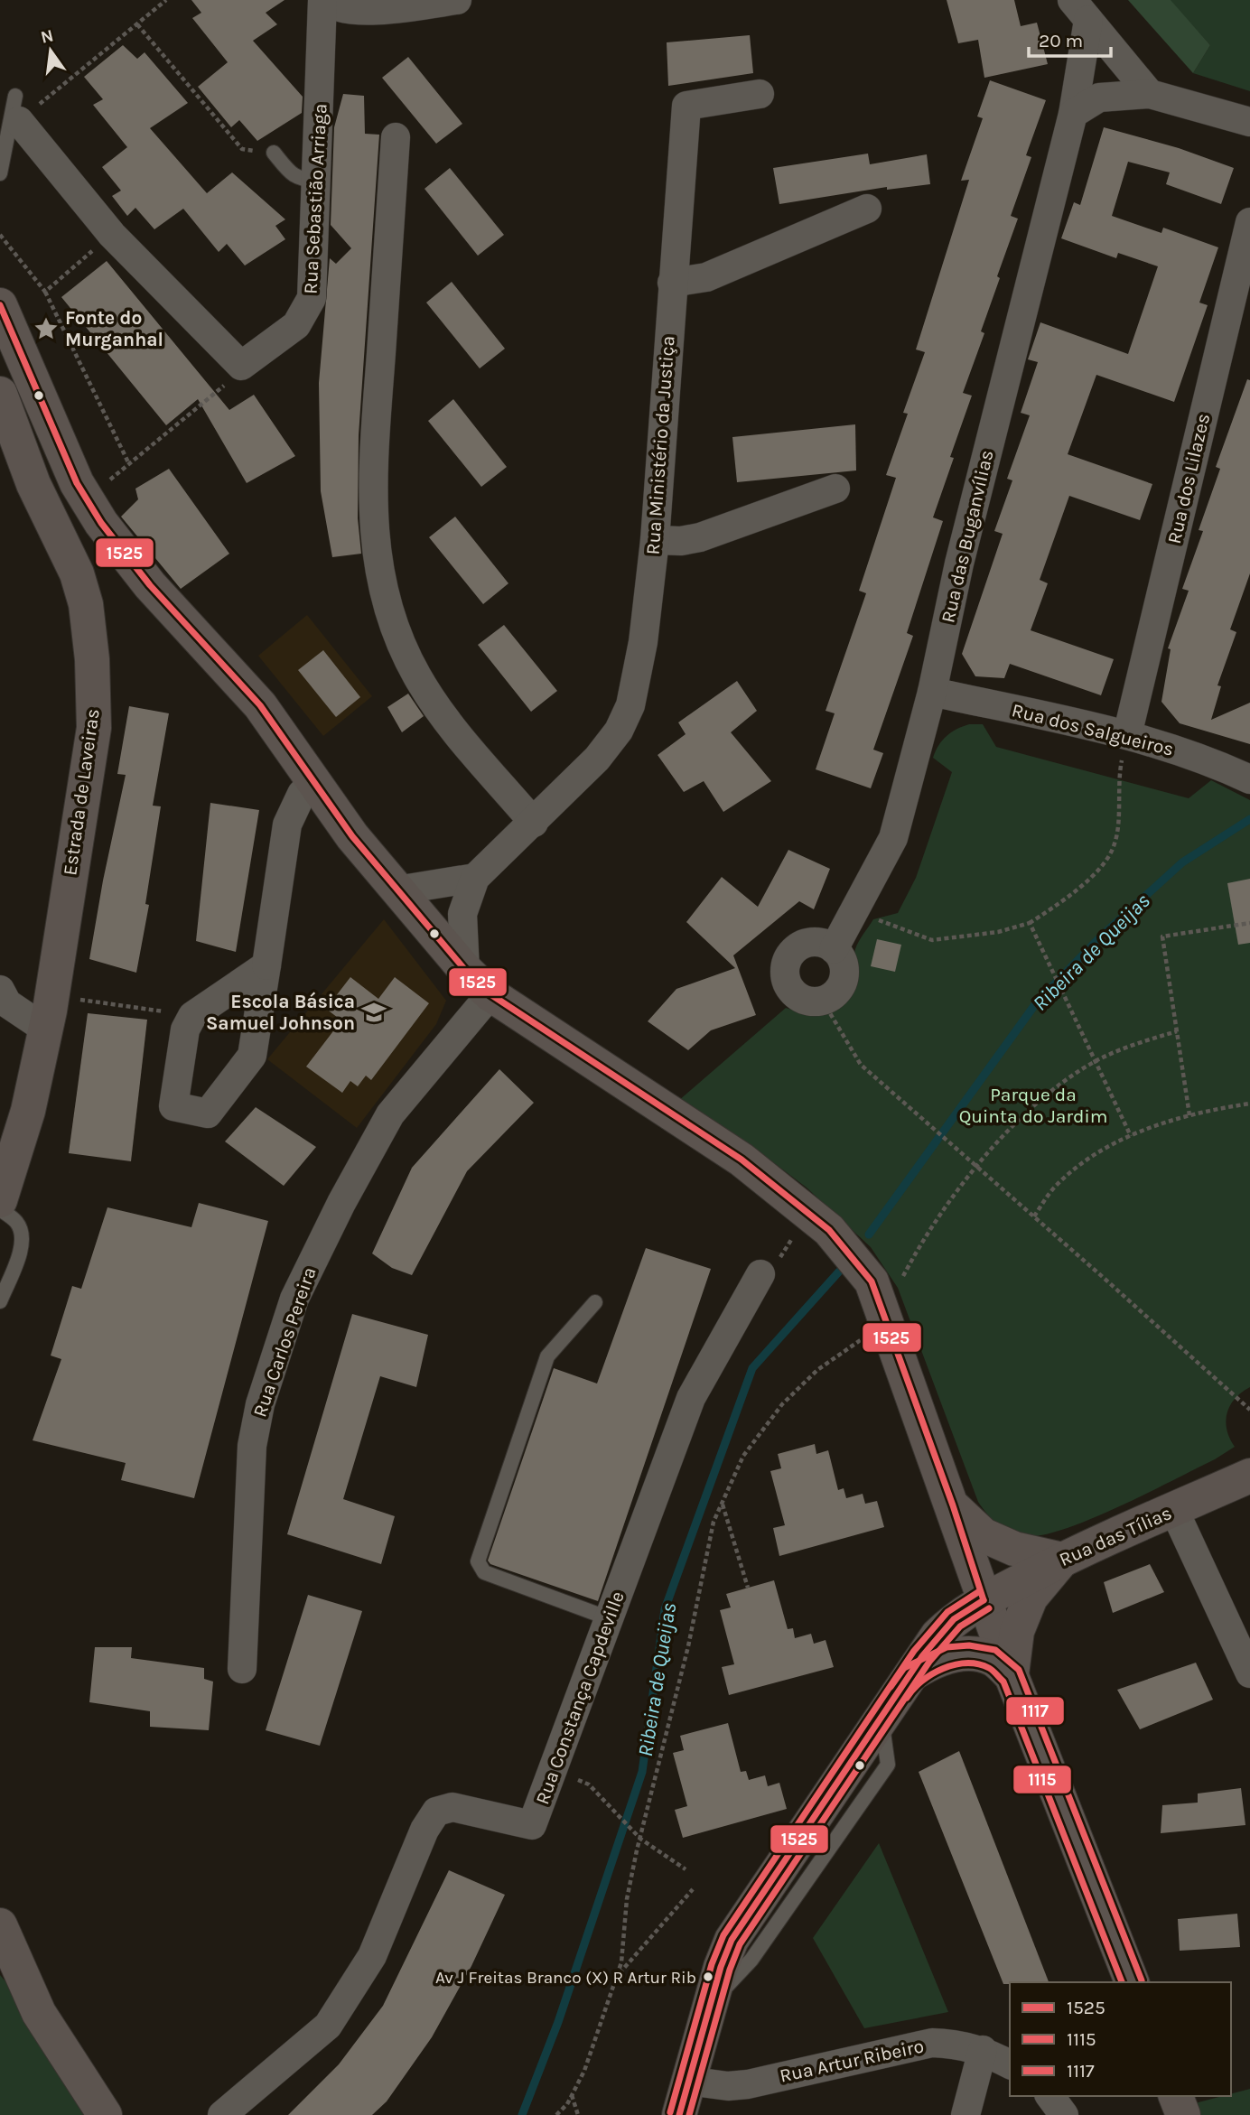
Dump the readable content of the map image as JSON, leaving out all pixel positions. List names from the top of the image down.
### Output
{
  "streets": {
    "street": [
      "Rua Sebastião Arriaga",
      "Rua Ministério da Justiça",
      "Rua dos Lilazes",
      "Rua das Buganvílias",
      "Rua dos Salgueiros",
      "Estrada de Laveiras",
      "Rua Carlos Pereira",
      "Rua das Tílias",
      "Rua Constança Capdeville",
      "Rua Artur Ribeiro"
    ]
  },
  "crossings": [
    ["Rua dos Lilazes", "Rua dos Salgueiros"],
    ["Rua das Buganvílias", "Rua dos Salgueiros"],
    ["Rua das Tílias", "Rua Artur Ribeiro"]
  ],
  "water": ["Ribeira de Queijas"],
  "parks": ["Parque da Quinta do Jardim"],
  "places": {
    "place": ["Fonte do Murganhal"],
    "school or university": ["Escola Básica Samuel Johnson"],
    "other": ["Av J Freitas Branco (X) R Artur Rib"]
  },
  "lines": ["transit line 1525", "transit line 1117", "transit line 1115"],
  "legend": ["1525", "1115", "1117"],
  "scale_bar": "20 m",
  "north": "top"
}
